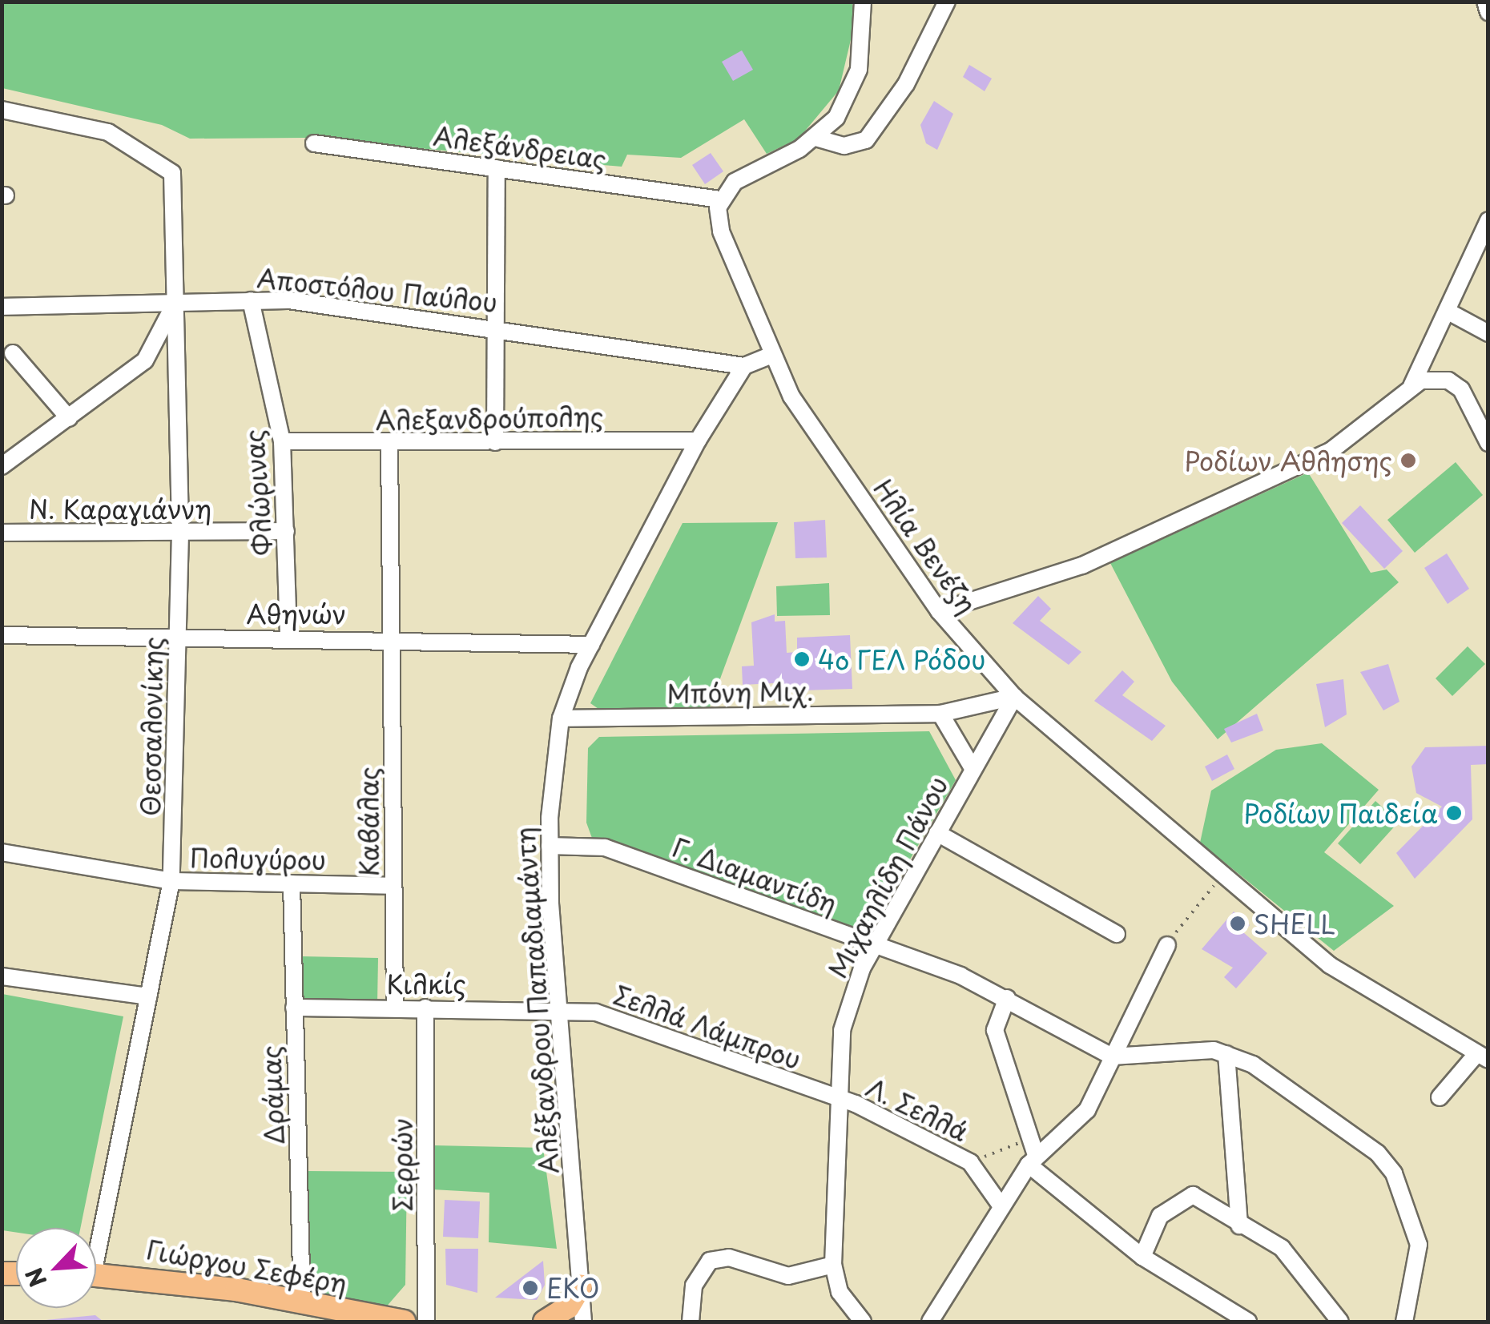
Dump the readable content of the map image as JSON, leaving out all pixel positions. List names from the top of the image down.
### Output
{
  "streets": {
    "main road": ["Γιώργου Σεφέρη"],
    "street": [
      "Αλεξάνδρειας",
      "Αποστόλου Παύλου",
      "Αλεξανδρούπολης",
      "Φλώρινας",
      "Ν. Καραγιάννη",
      "Ηλία Βενέζη",
      "Αθηνών",
      "Μπόνη Μιχ.",
      "Θεσσαλονίκης",
      "Καβάλας",
      "Πολυγύρου",
      "Γ. Διαμαντίδη",
      "Μιχαηλίδη Πάνου",
      "Κιλκίς",
      "Αλέξανδρου Παπαδιαμάντη",
      "Σελλά Λάμπρου",
      "Δράμας",
      "Λ. Σελλά",
      "Σερρών"
    ]
  },
  "crossings": [
    ["Αλεξάνδρειας", "Ηλία Βενέζη"],
    ["Αποστόλου Παύλου", "Φλώρινας"],
    ["Αποστόλου Παύλου", "Θεσσαλονίκης"],
    ["Αποστόλου Παύλου", "Αλέξανδρου Παπαδιαμάντη"],
    ["Αλεξανδρούπολης", "Φλώρινας"],
    ["Αλεξανδρούπολης", "Καβάλας"],
    ["Αλεξανδρούπολης", "Αλέξανδρου Παπαδιαμάντη"],
    ["Φλώρινας", "Ν. Καραγιάννη"],
    ["Φλώρινας", "Αθηνών"],
    ["Ν. Καραγιάννη", "Θεσσαλονίκης"],
    ["Ηλία Βενέζη", "Μπόνη Μιχ."],
    ["Ηλία Βενέζη", "Μιχαηλίδη Πάνου"],
    ["Αθηνών", "Θεσσαλονίκης"],
    ["Αθηνών", "Καβάλας"],
    ["Αθηνών", "Αλέξανδρου Παπαδιαμάντη"],
    ["Μπόνη Μιχ.", "Μιχαηλίδη Πάνου"],
    ["Μπόνη Μιχ.", "Αλέξανδρου Παπαδιαμάντη"],
    ["Θεσσαλονίκης", "Πολυγύρου"],
    ["Καβάλας", "Πολυγύρου"],
    ["Καβάλας", "Κιλκίς"],
    ["Πολυγύρου", "Δράμας"],
    ["Γ. Διαμαντίδη", "Μιχαηλίδη Πάνου"],
    ["Γ. Διαμαντίδη", "Αλέξανδρου Παπαδιαμάντη"],
    ["Μιχαηλίδη Πάνου", "Σελλά Λάμπρου"],
    ["Μιχαηλίδη Πάνου", "Λ. Σελλά"],
    ["Κιλκίς", "Αλέξανδρου Παπαδιαμάντη"],
    ["Κιλκίς", "Σελλά Λάμπρου"],
    ["Κιλκίς", "Δράμας"],
    ["Κιλκίς", "Σερρών"],
    ["Αλέξανδρου Παπαδιαμάντη", "Σελλά Λάμπρου"],
    ["Σελλά Λάμπρου", "Λ. Σελλά"],
    ["Δράμας", "Γιώργου Σεφέρη"]
  ],
  "places": [
    "Ροδίων Αθλησης",
    "4ο ΓΕΛ Ρόδου",
    "Ροδίων Παιδεία",
    "SHELL",
    "EKO"
  ],
  "north": "bottom left"
}
